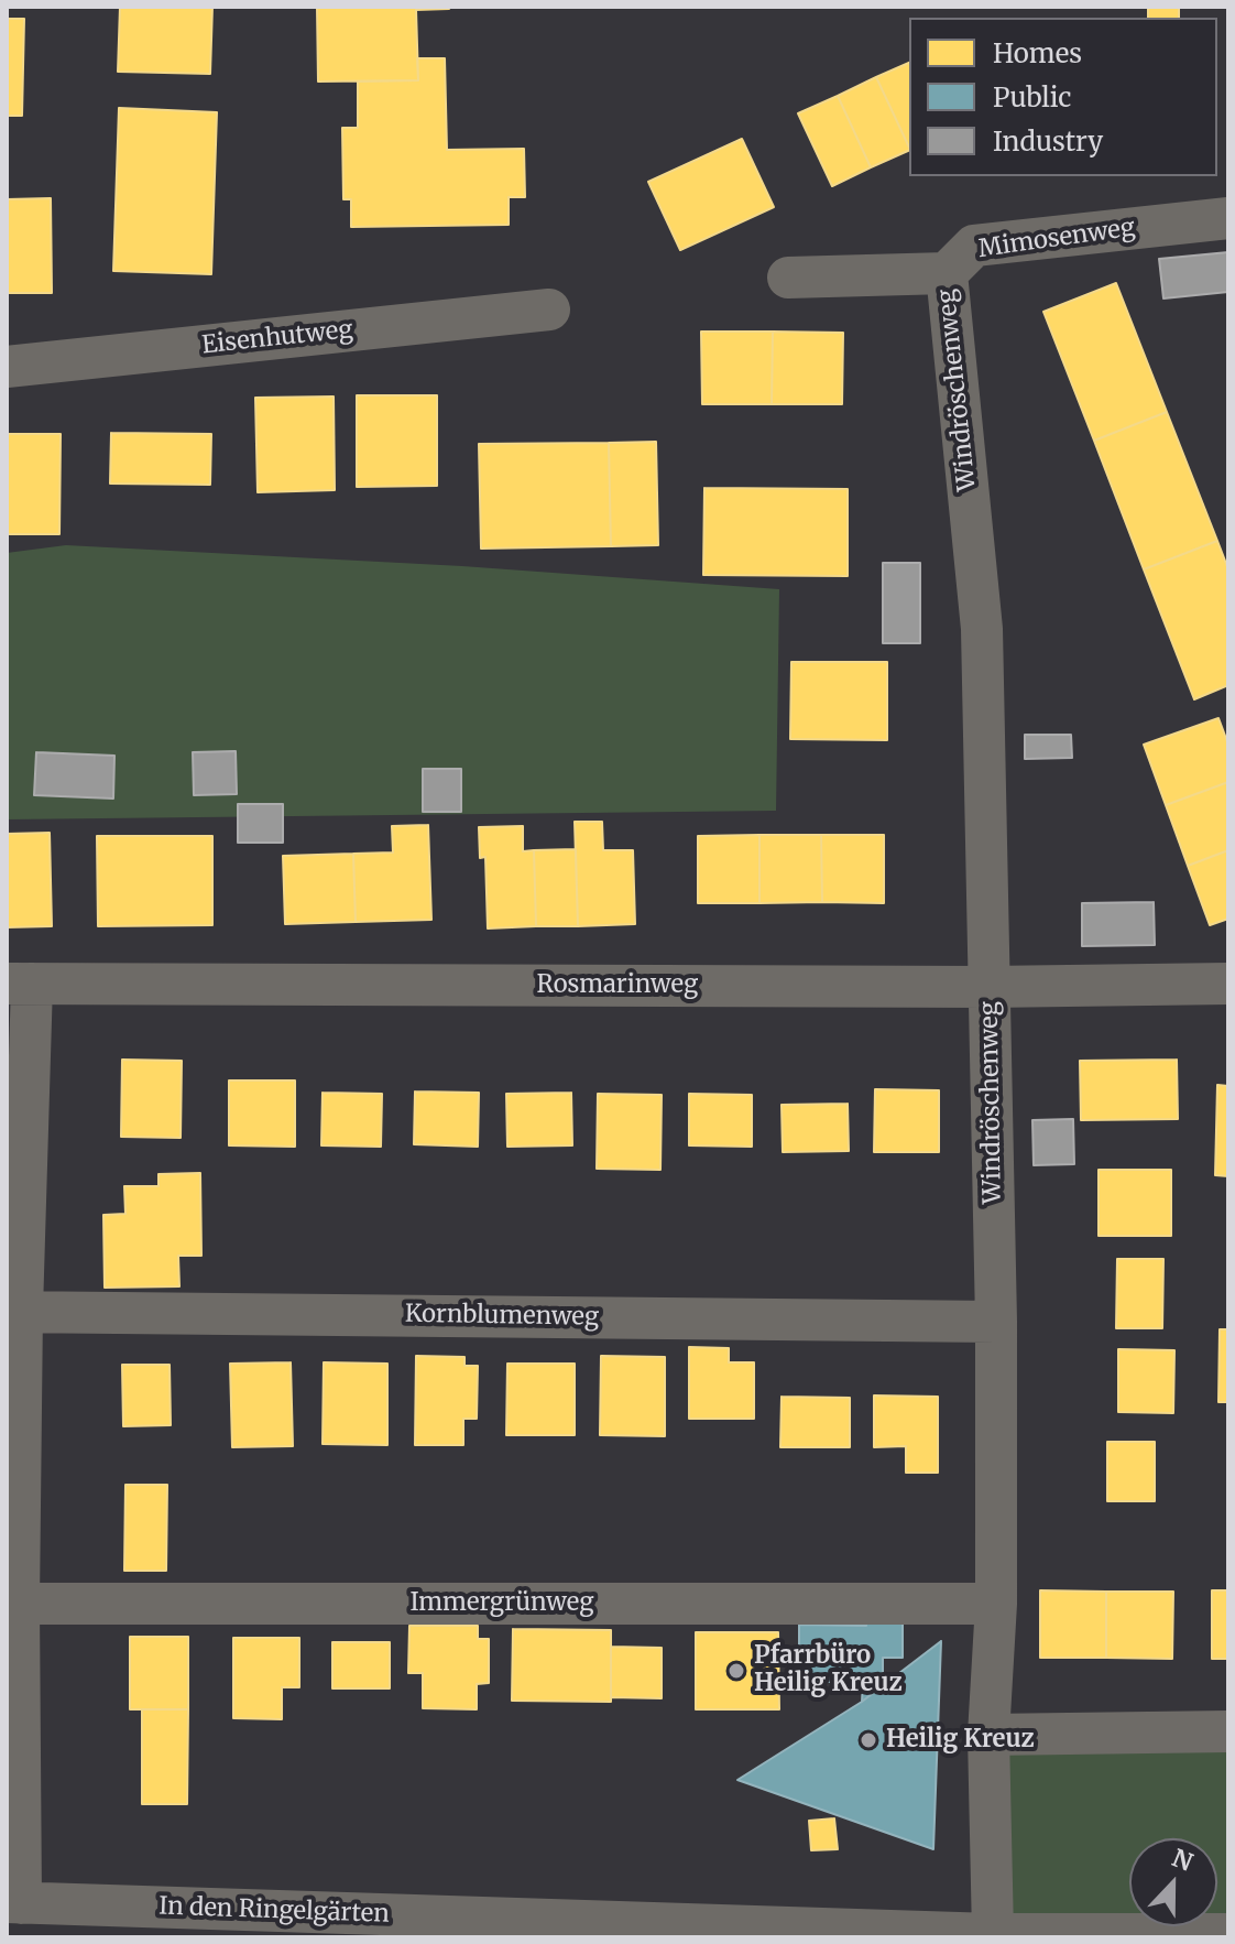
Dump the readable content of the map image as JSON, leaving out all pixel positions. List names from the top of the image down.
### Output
{
  "streets": {
    "street": [
      "Mimosenweg",
      "Eisenhutweg",
      "Windröschenweg",
      "Rosmarinweg",
      "Kornblumenweg",
      "Immergrünweg",
      "In den Ringelgärten"
    ]
  },
  "crossings": [
    ["Mimosenweg", "Windröschenweg"],
    ["Windröschenweg", "Rosmarinweg"],
    ["Windröschenweg", "Kornblumenweg"],
    ["Windröschenweg", "Immergrünweg"],
    ["Windröschenweg", "In den Ringelgärten"]
  ],
  "places": ["Pfarrbüro Heilig Kreuz", "Heilig Kreuz"],
  "legend": ["Homes", "Public", "Industry"],
  "north": "top"
}
